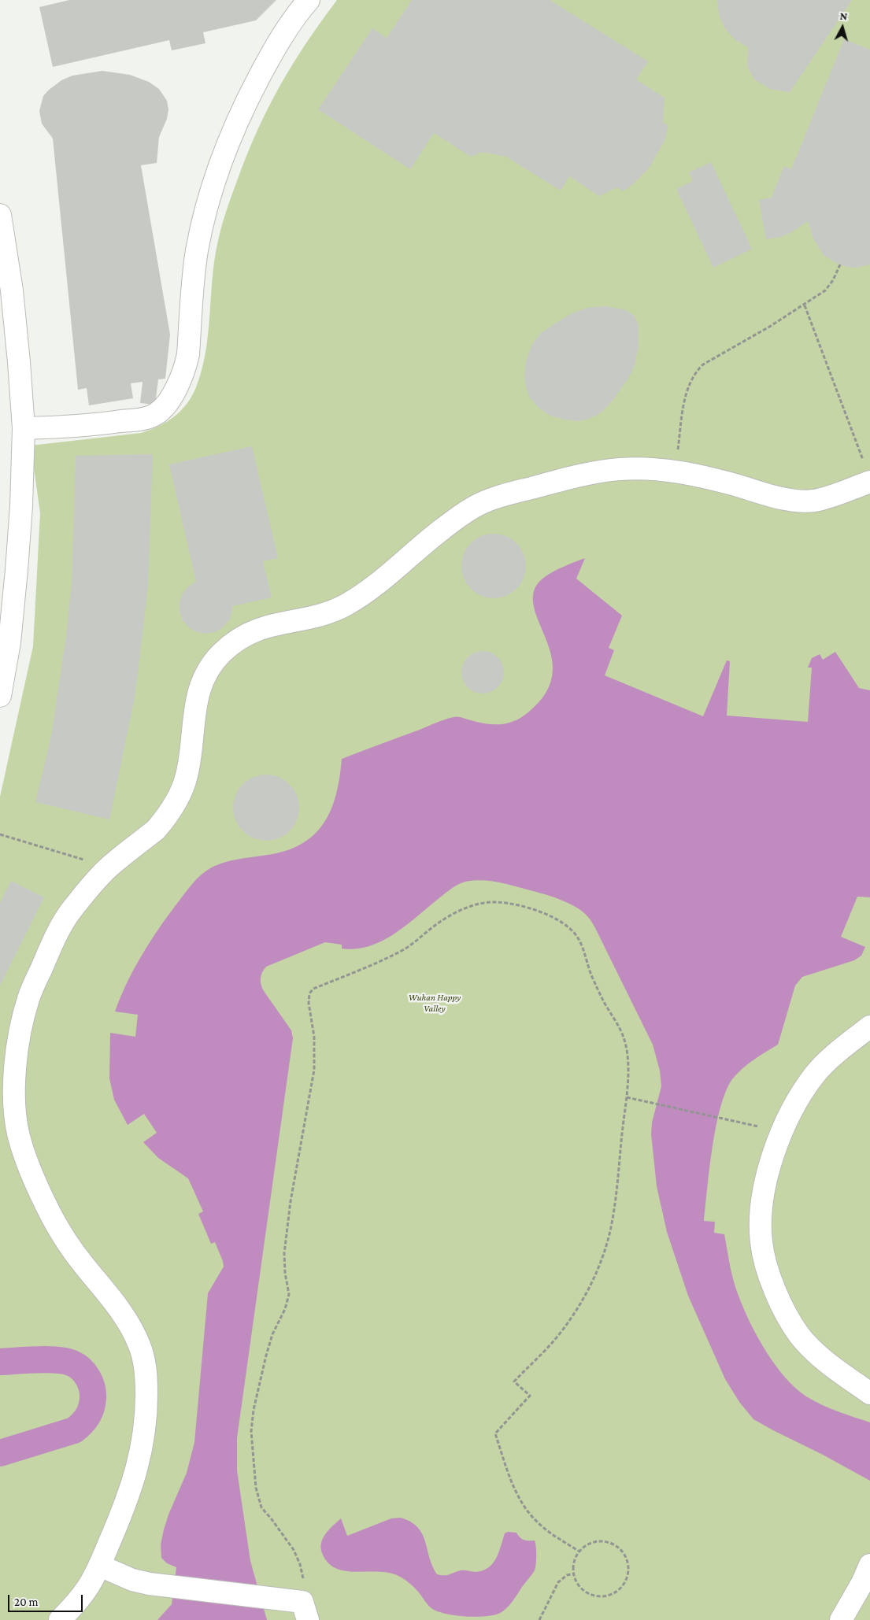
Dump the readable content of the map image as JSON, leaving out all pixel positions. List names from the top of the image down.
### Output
{
  "parks": ["Wuhan Happy Valley"],
  "scale_bar": "20 m",
  "north": "top"
}
